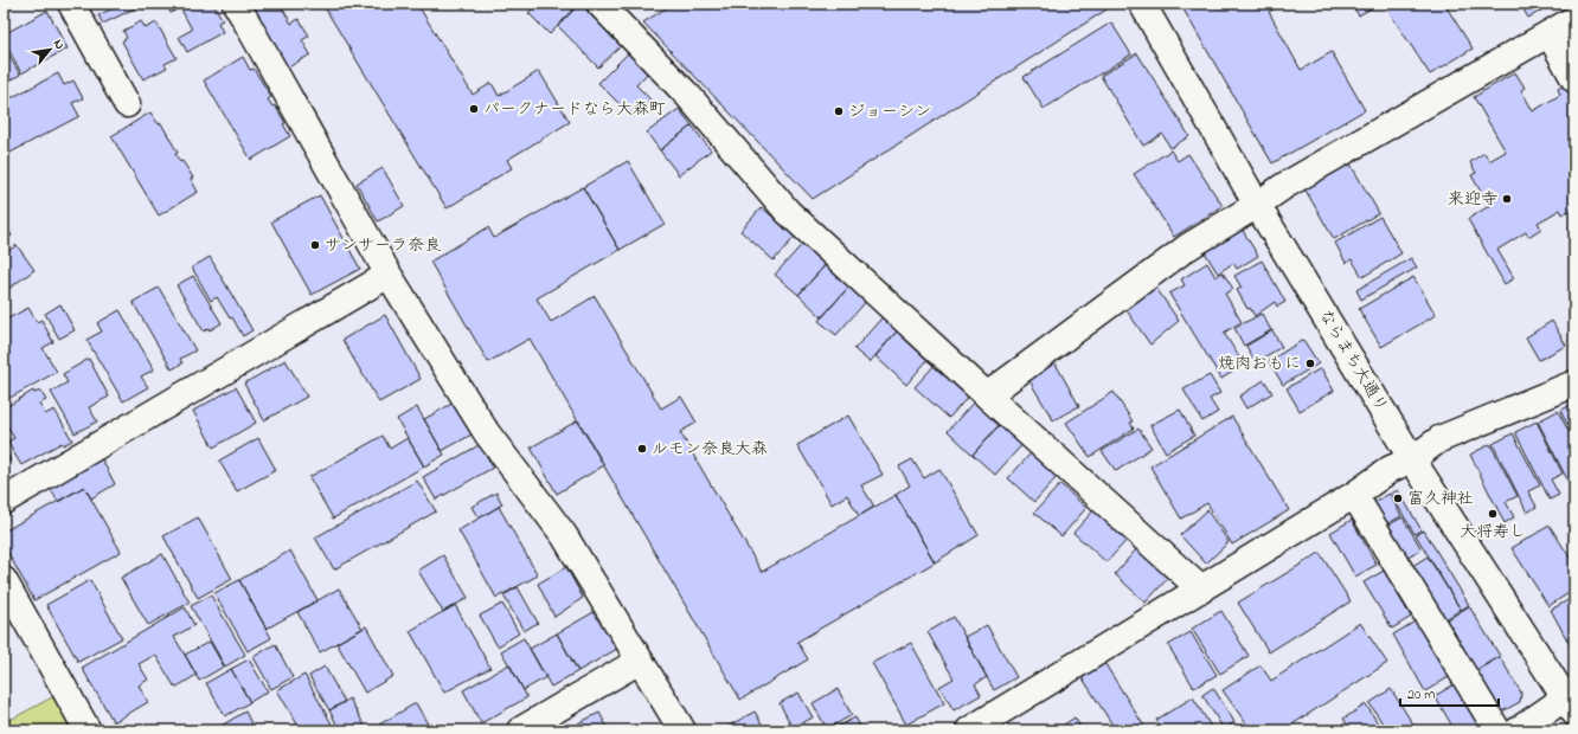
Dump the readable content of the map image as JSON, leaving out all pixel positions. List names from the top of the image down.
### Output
{
  "streets": {
    "street": ["ならまち大通り"]
  },
  "places": [
    "パークナードなら大森町",
    "ジョーシン",
    "来迎寺",
    "サンサーラ奈良",
    "焼肉おもに",
    "ルモン奈良大森",
    "富久神社",
    "大将寿し"
  ],
  "scale_bar": "20 m",
  "north": "top right"
}
